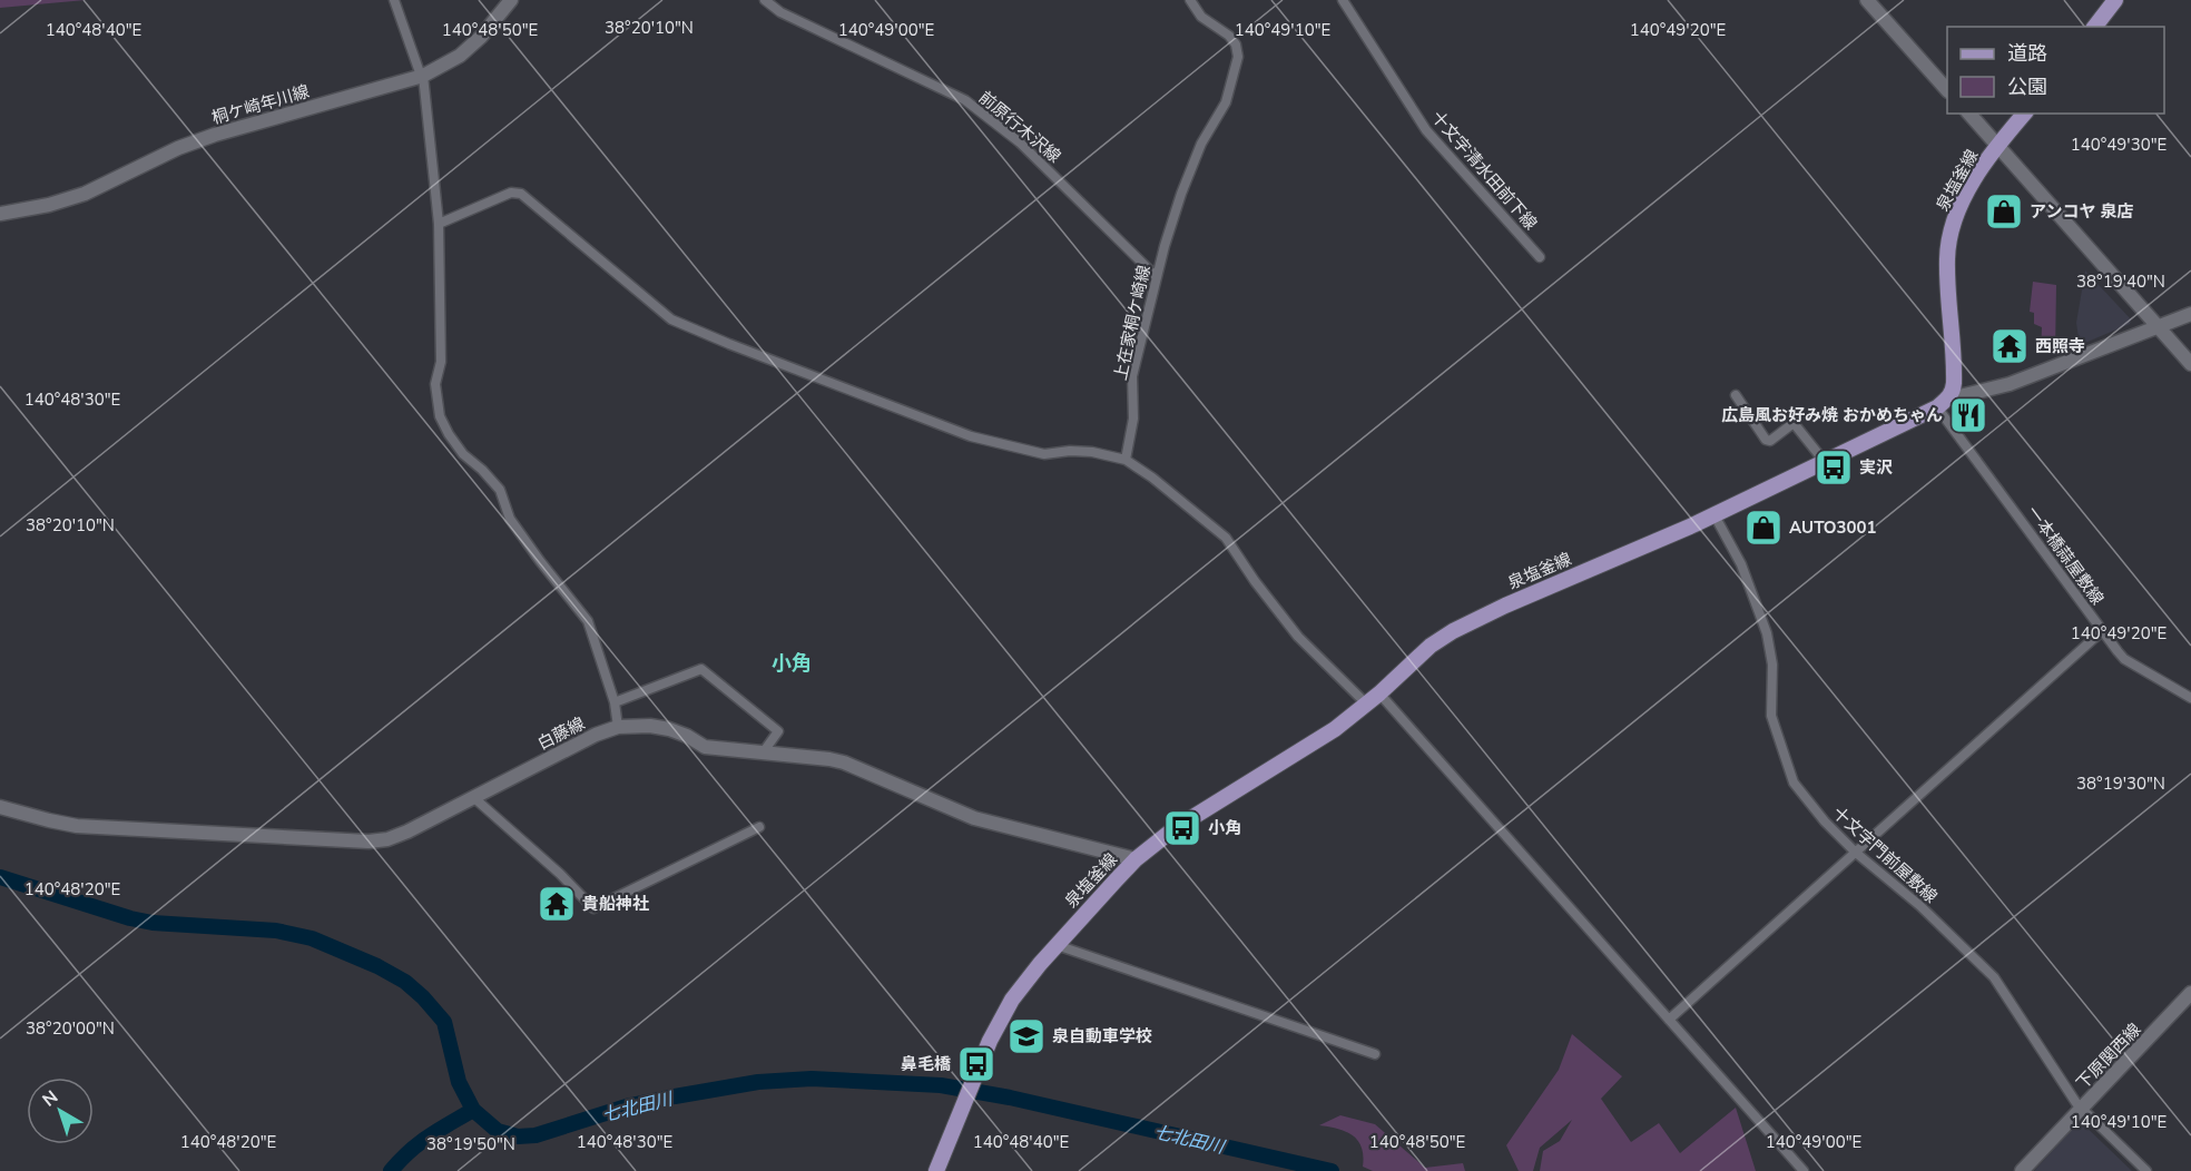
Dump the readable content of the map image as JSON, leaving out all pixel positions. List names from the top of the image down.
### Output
{
  "streets": {
    "main road": ["泉塩釜線"],
    "street": [
      "桐ケ崎年川線",
      "前原行木沢線",
      "十文字清水田前下線",
      "上在家桐ケ崎線",
      "一本橋蒜屋敷線",
      "白藤線",
      "十文字門前屋敷線",
      "下原関西線"
    ]
  },
  "crossings": [
    ["前原行木沢線", "上在家桐ケ崎線"],
    ["泉塩釜線", "一本橋蒜屋敷線"],
    ["泉塩釜線", "白藤線"],
    ["泉塩釜線", "十文字門前屋敷線"],
    ["十文字門前屋敷線", "下原関西線"]
  ],
  "districts": ["小角"],
  "water": ["七北田川"],
  "places": {
    "shop": ["アンコヤ 泉店", "AUTO3001"],
    "temple": ["西照寺", "貴船神社"],
    "restaurant": ["広島風お好み焼 おかめちゃん"],
    "bus stop": ["実沢", "小角", "鼻毛橋"],
    "school or university": ["泉自動車学校"]
  },
  "legend": ["道路", "公園"],
  "north": "top left",
  "coordinates": [
    "38°20'10\"N",
    "140°48'40\"E",
    "140°48'50\"E",
    "140°49'00\"E",
    "140°49'10\"E",
    "140°49'20\"E",
    "140°49'30\"E",
    "38°19'40\"N",
    "140°48'30\"E",
    "38°19'30\"N",
    "140°48'20\"E",
    "38°20'00\"N",
    "38°19'50\"N"
  ]
}
